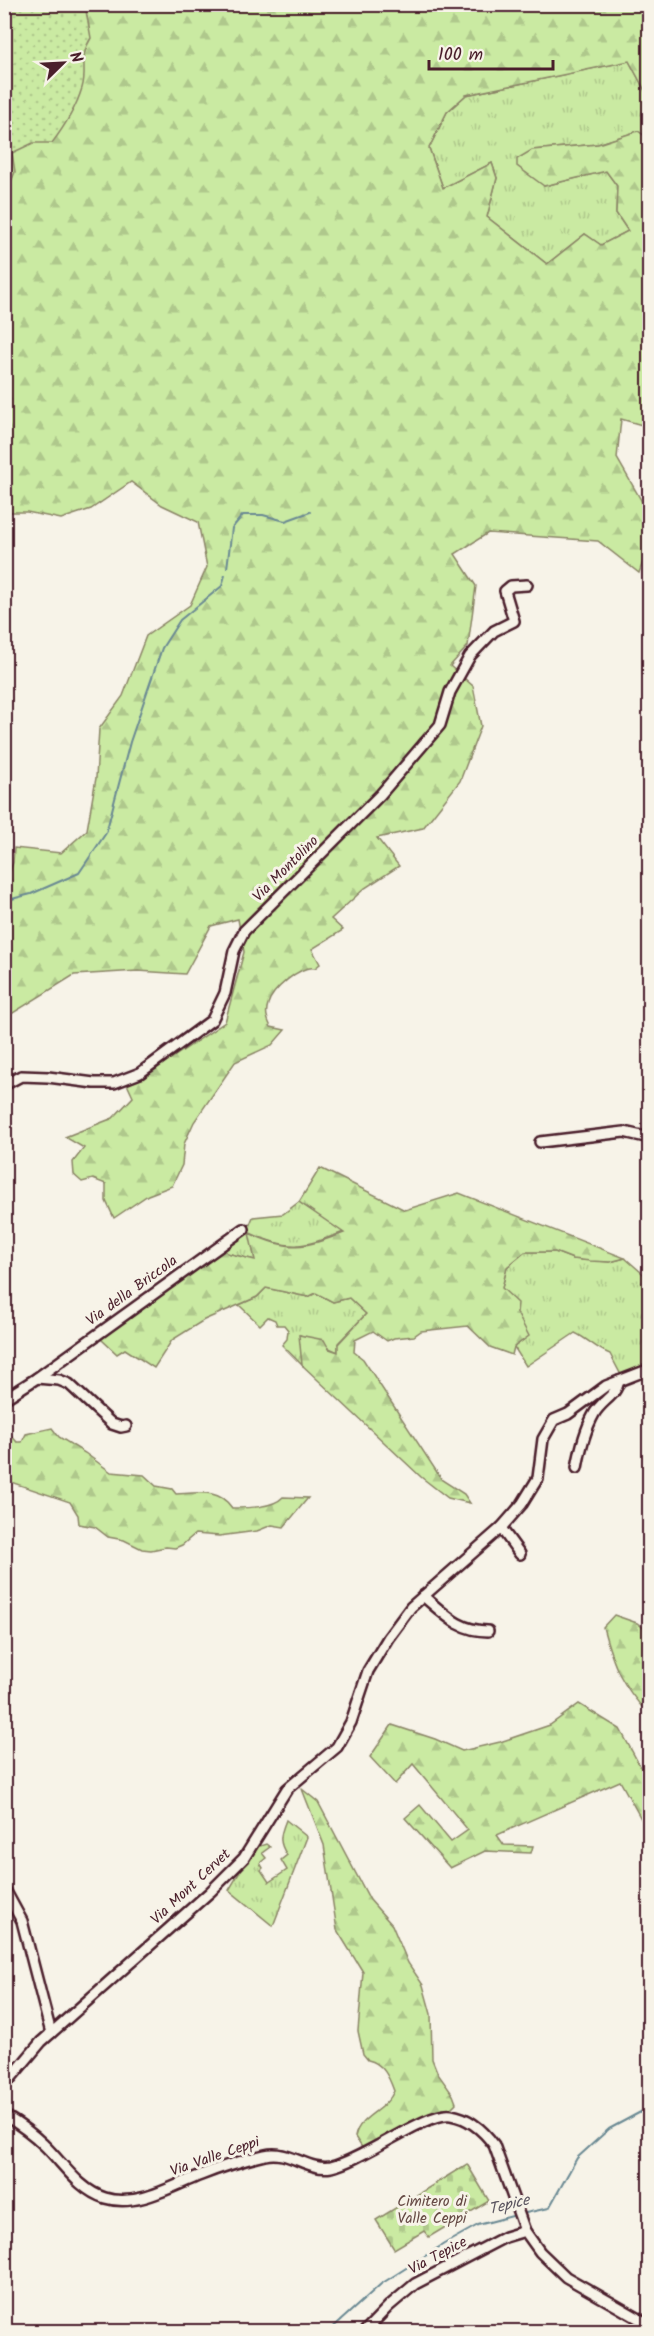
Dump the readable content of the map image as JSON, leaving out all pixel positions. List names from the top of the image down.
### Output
{
  "streets": {
    "street": [
      "Via Montolino",
      "Via della Briccola",
      "Via Mont Cervet",
      "Via Valle Ceppi",
      "Via Tepice"
    ]
  },
  "crossings": [
    ["Via Valle Ceppi", "Via Tepice"]
  ],
  "water": ["Tepice"],
  "parks": ["Cimitero di Valle Ceppi"],
  "scale_bar": "100 m",
  "north": "top right"
}
